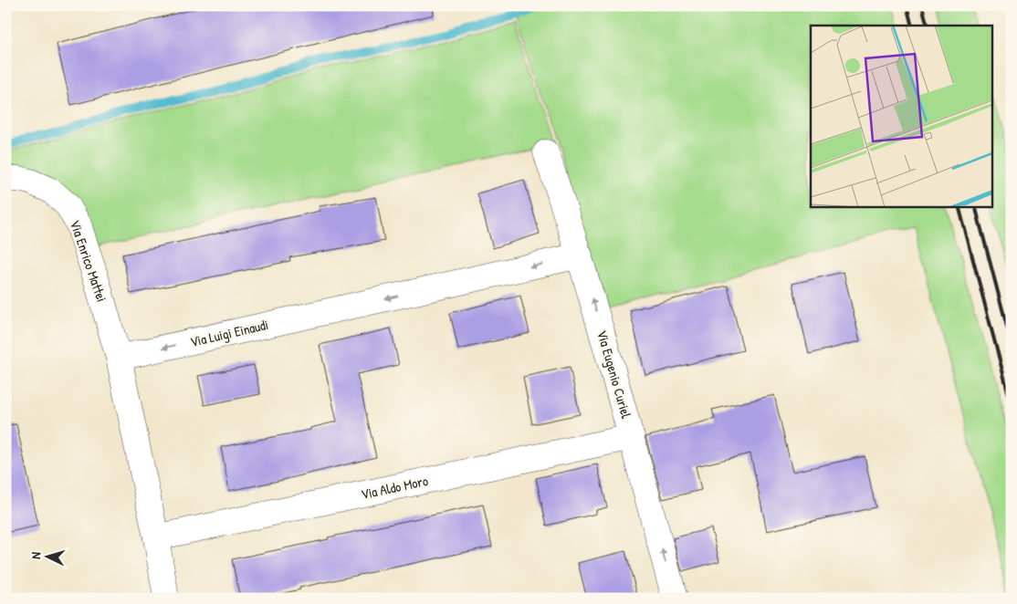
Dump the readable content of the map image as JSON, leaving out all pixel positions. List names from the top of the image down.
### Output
{
  "streets": {
    "street": [
      "Via Enrico Mattei",
      "Via Luigi Einaudi",
      "Via Eugenio Curiel",
      "Via Aldo Moro"
    ]
  },
  "crossings": [
    ["Via Enrico Mattei", "Via Luigi Einaudi"],
    ["Via Luigi Einaudi", "Via Eugenio Curiel"],
    ["Via Eugenio Curiel", "Via Aldo Moro"]
  ],
  "one_way": ["Via Luigi Einaudi", "Via Eugenio Curiel"],
  "north": "left"
}
